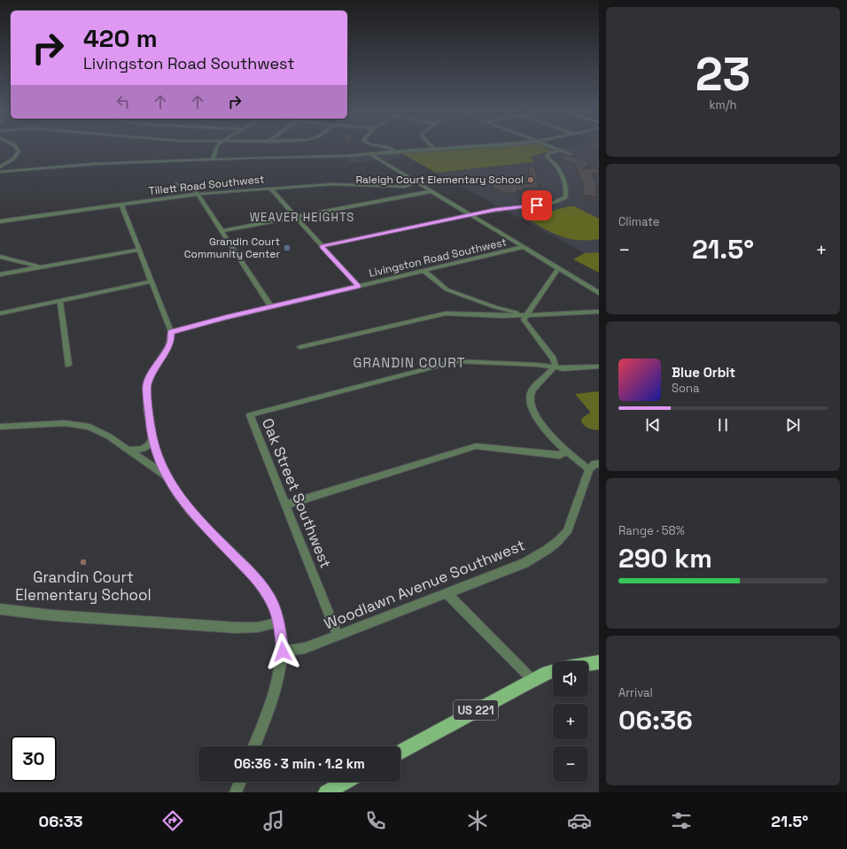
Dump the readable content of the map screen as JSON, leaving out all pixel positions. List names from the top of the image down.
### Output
{
  "streets": {
    "main road": ["US 221"],
    "street": [
      "Tillett Road Southwest",
      "Livingston Road Southwest",
      "Oak Street Southwest",
      "Woodlawn Avenue Southwest"
    ]
  },
  "crossings": [
    ["Oak Street Southwest", "Woodlawn Avenue Southwest"]
  ],
  "districts": ["WEAVER HEIGHTS", "GRANDIN COURT"],
  "places": ["Raleigh Court Elementary School", "Grandin Court Community Center", "Grandin Court Elementary School"],
  "page": {
    "tile": [
      ["23", "km/h"],
      "Climate",
      ["Range · 58%", "290 km"],
      ["Arrival", "06:36"]
    ],
    "turn": ["420 m", "Livingston Road Southwest"],
    "heat": ["−", "21.5°", "+"],
    "song": ["Blue Orbit", "Sona"],
    "map_buttons": ["+", "−"],
    "limit": "30",
    "trip": "06:36 · 3 min · 1.2 km",
    "tabs": ["06:33", "21.5°"]
  }
}
